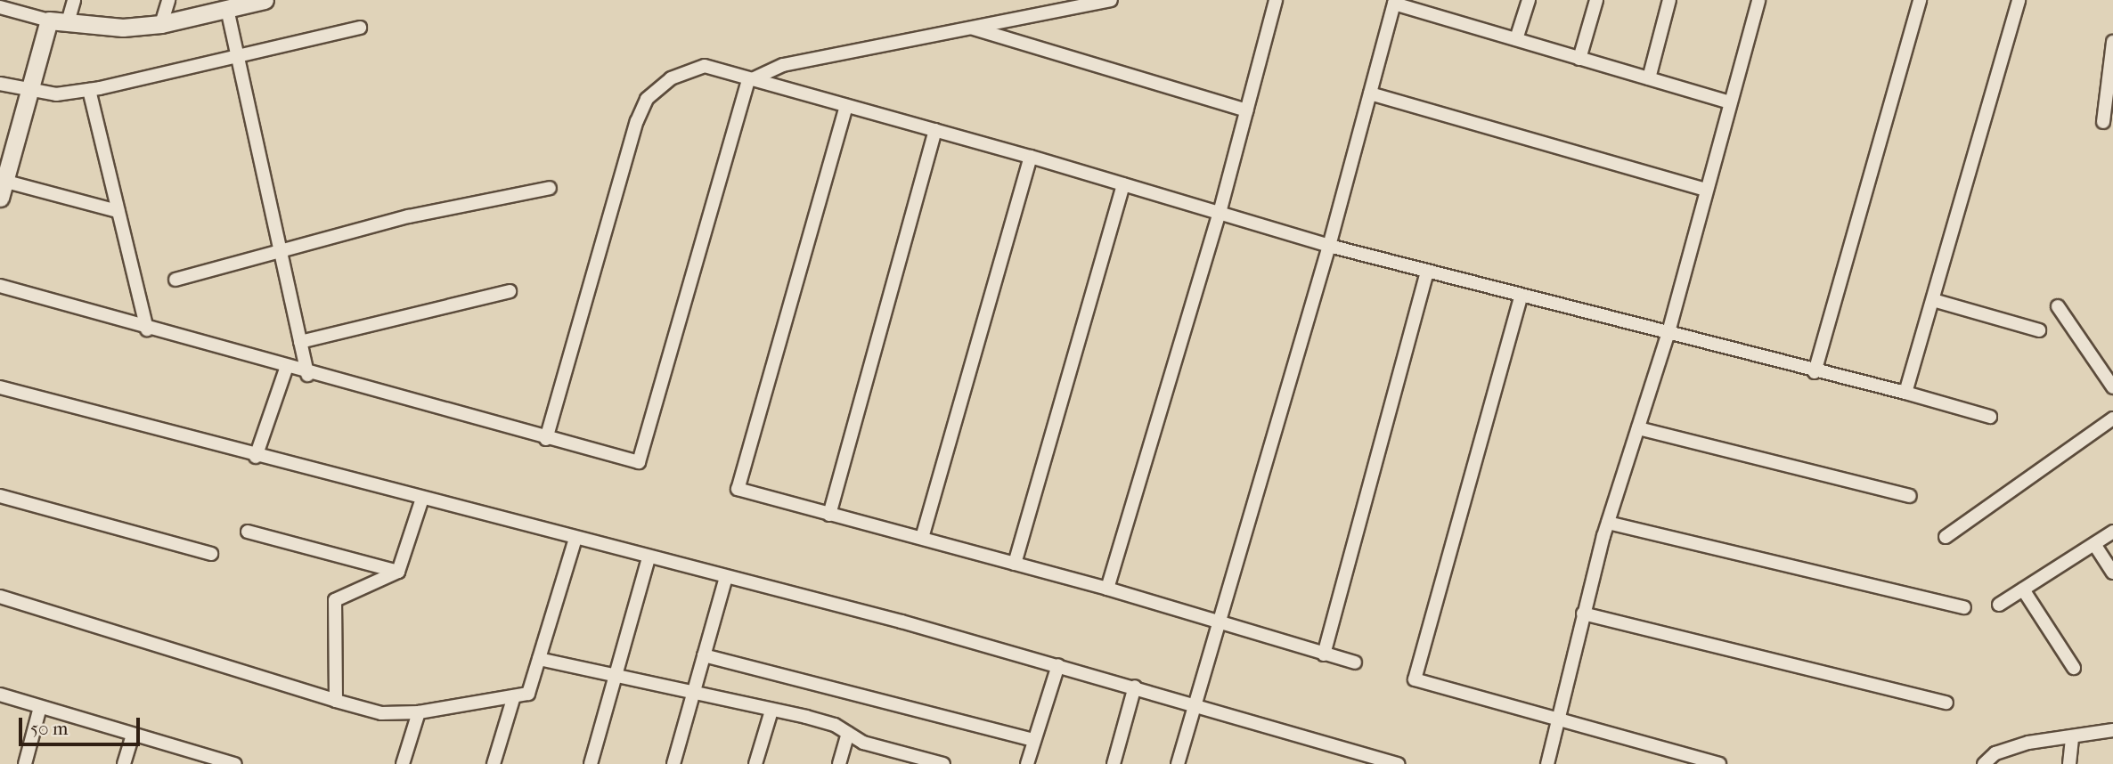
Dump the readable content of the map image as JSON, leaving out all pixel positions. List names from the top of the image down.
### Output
{
  "scale_bar": "50 m"
}
